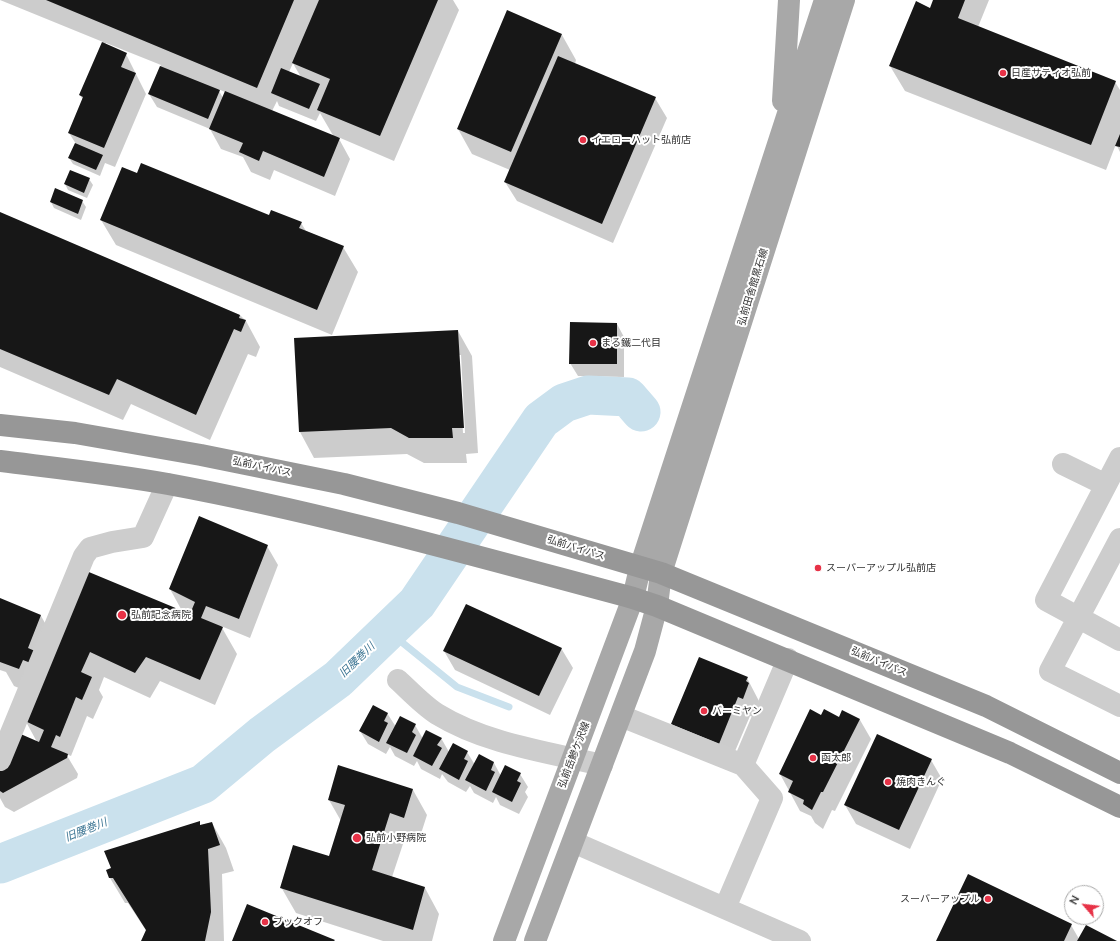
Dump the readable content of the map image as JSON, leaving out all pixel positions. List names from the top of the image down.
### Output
{
  "streets": {
    "highway": ["弘前バイパス"],
    "main road": ["弘前田舎館黒石線", "弘前岳鰺ケ沢線"]
  },
  "crossings": [
    ["弘前田舎館黒石線", "弘前バイパス"],
    ["弘前田舎館黒石線", "弘前岳鰺ケ沢線"],
    ["弘前バイパス", "弘前岳鰺ケ沢線"]
  ],
  "water": ["旧腰巻川"],
  "places": [
    "日産サティオ弘前",
    "イエローハット弘前店",
    "まる鐵二代目",
    "スーパーアップル弘前店",
    "弘前記念病院",
    "バーミヤン",
    "函太郎",
    "焼肉きんぐ",
    "弘前小野病院",
    "スーパーアップル",
    "ブックオフ"
  ],
  "north": "top left"
}
